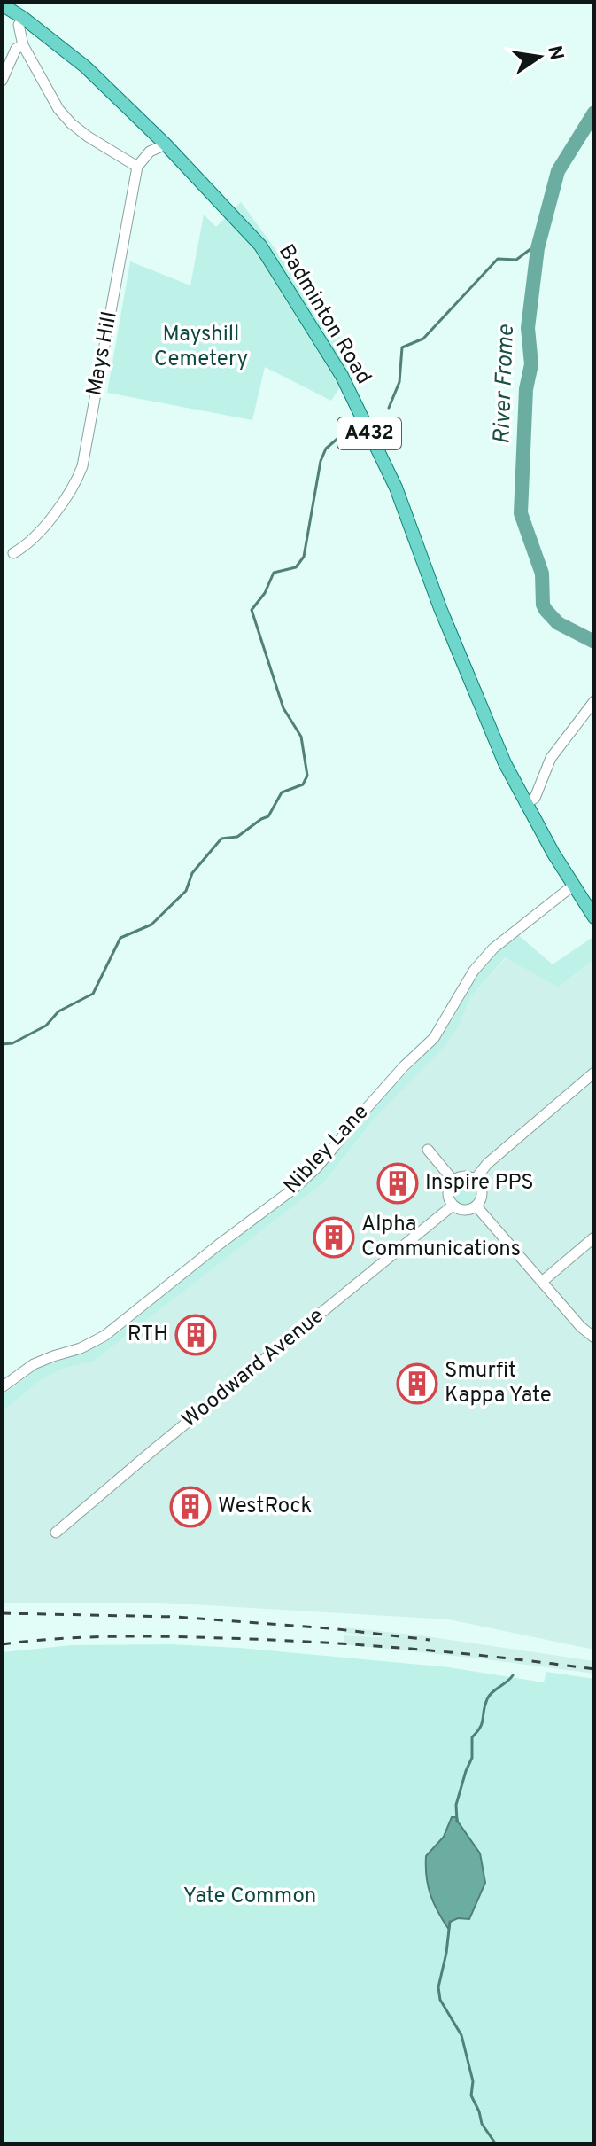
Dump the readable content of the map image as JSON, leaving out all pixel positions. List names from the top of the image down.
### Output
{
  "streets": {
    "main road": ["Badminton Road", "A432"],
    "street": ["Mays Hill", "Nibley Lane", "Woodward Avenue"]
  },
  "crossings": [
    ["Badminton Road", "Nibley Lane"]
  ],
  "water": ["River Frome"],
  "parks": ["Mayshill Cemetery", "Yate Common"],
  "places": {
    "building": [
      "Inspire PPS",
      "Alpha Communications",
      "RTH",
      "Smurfit Kappa Yate",
      "WestRock"
    ]
  },
  "north": "right"
}
